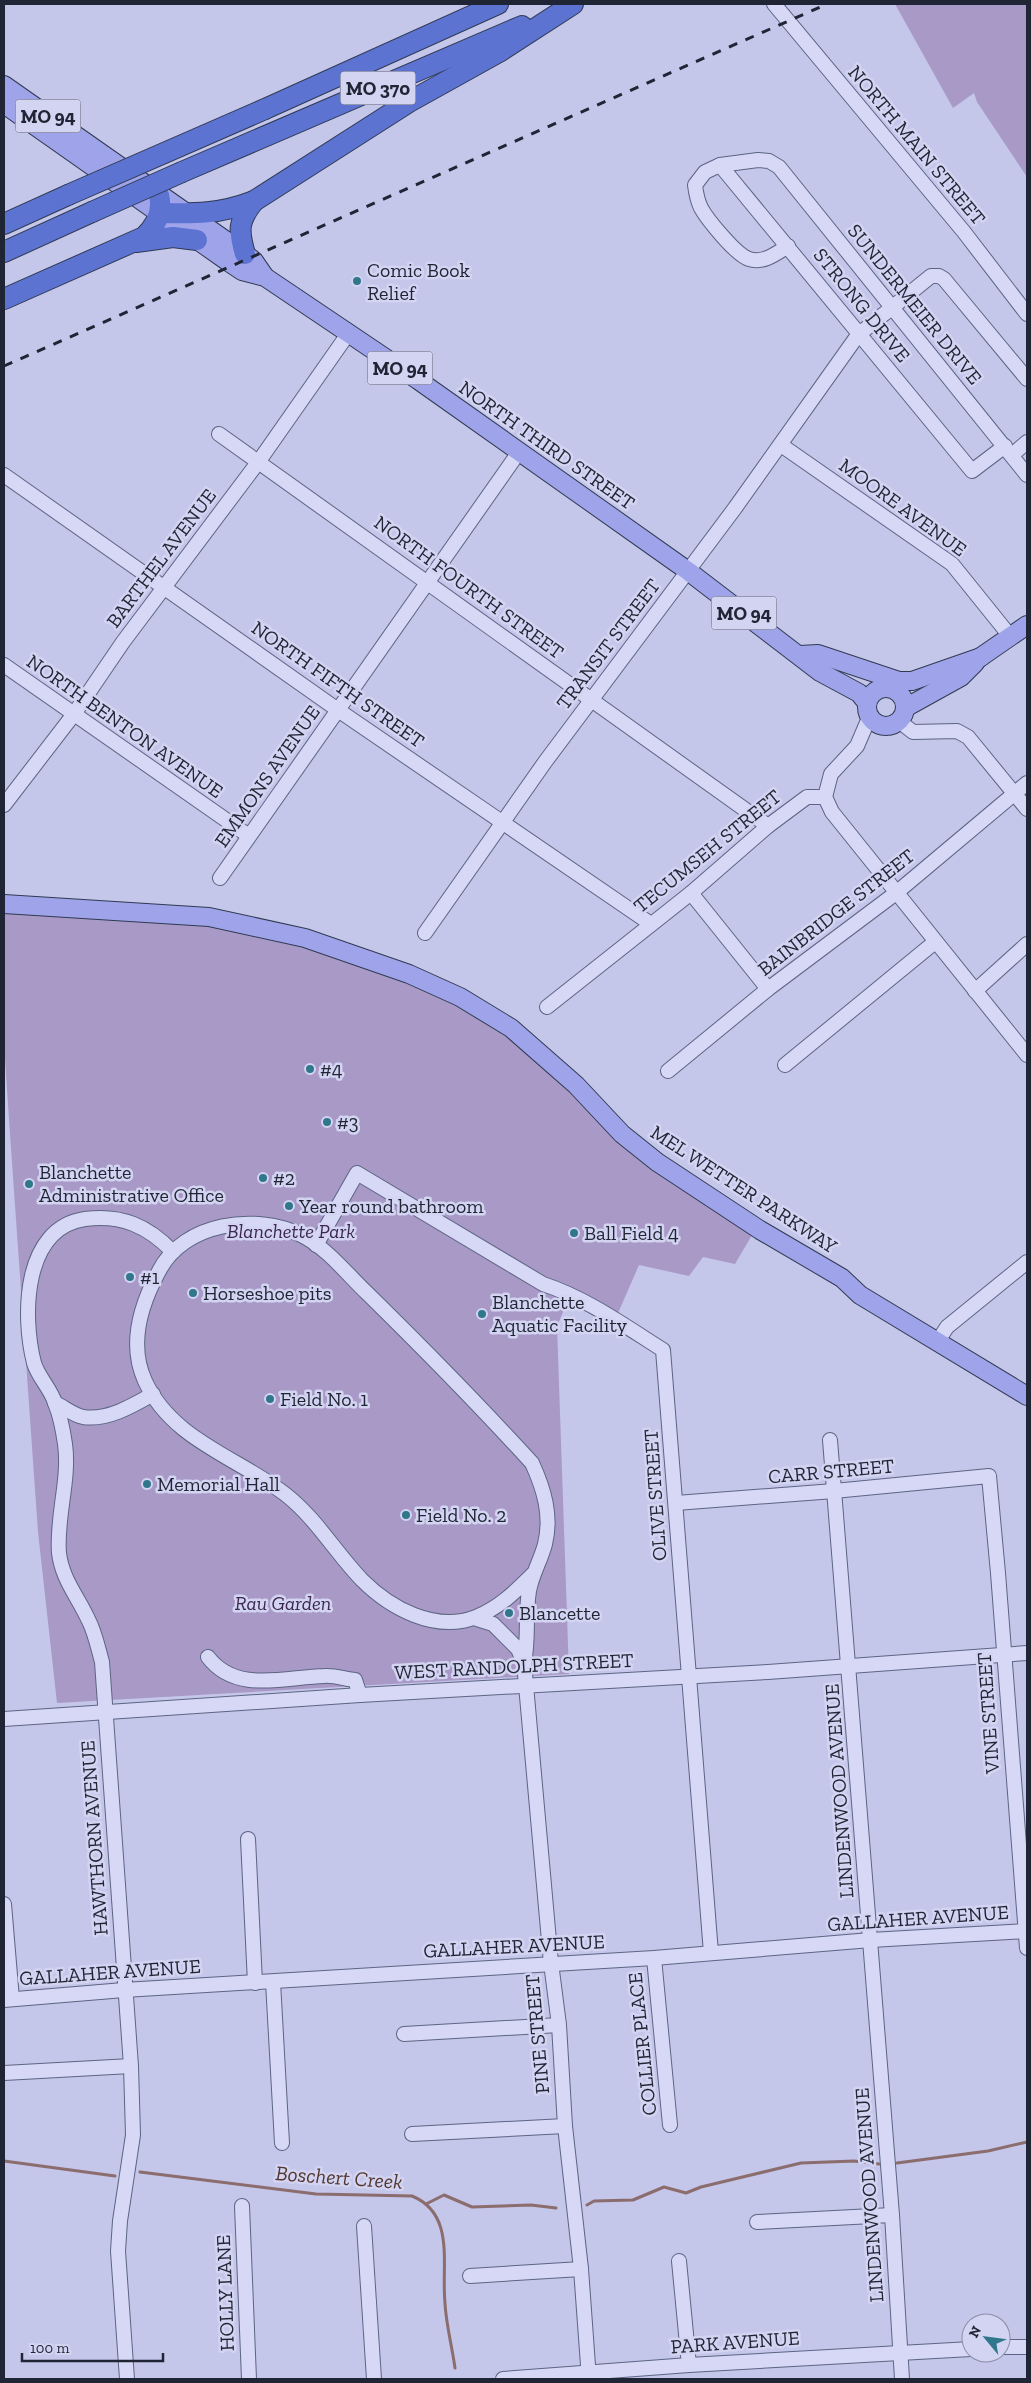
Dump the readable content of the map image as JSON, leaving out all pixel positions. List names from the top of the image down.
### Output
{
  "streets": {
    "highway": ["MO 370"],
    "main road": ["MO 94", "NORTH THIRD STREET", "MEL WETTER PARKWAY"],
    "street": [
      "NORTH MAIN STREET",
      "SUNDERMEIER DRIVE",
      "STRONG DRIVE",
      "MOORE AVENUE",
      "BARTHEL AVENUE",
      "NORTH FOURTH STREET",
      "TRANSIT STREET",
      "NORTH FIFTH STREET",
      "NORTH BENTON AVENUE",
      "EMMONS AVENUE",
      "TECUMSEH STREET",
      "BAINBRIDGE STREET",
      "CARR STREET",
      "OLIVE STREET",
      "WEST RANDOLPH STREET",
      "VINE STREET",
      "LINDENWOOD AVENUE",
      "HAWTHORN AVENUE",
      "GALLAHER AVENUE",
      "PINE STREET",
      "COLLIER PLACE",
      "HOLLY LANE",
      "PARK AVENUE"
    ]
  },
  "crossings": [
    ["SUNDERMEIER DRIVE", "STRONG DRIVE"],
    ["SUNDERMEIER DRIVE", "TRANSIT STREET"],
    ["STRONG DRIVE", "TRANSIT STREET"],
    ["NORTH THIRD STREET", "BARTHEL AVENUE"],
    ["NORTH THIRD STREET", "TRANSIT STREET"],
    ["NORTH THIRD STREET", "EMMONS AVENUE"],
    ["NORTH THIRD STREET", "BAINBRIDGE STREET"],
    ["MOORE AVENUE", "TRANSIT STREET"],
    ["BARTHEL AVENUE", "NORTH FOURTH STREET"],
    ["BARTHEL AVENUE", "NORTH FIFTH STREET"],
    ["BARTHEL AVENUE", "NORTH BENTON AVENUE"],
    ["NORTH FOURTH STREET", "TRANSIT STREET"],
    ["NORTH FOURTH STREET", "EMMONS AVENUE"],
    ["NORTH FOURTH STREET", "TECUMSEH STREET"],
    ["TRANSIT STREET", "NORTH FIFTH STREET"],
    ["NORTH FIFTH STREET", "EMMONS AVENUE"],
    ["NORTH FIFTH STREET", "TECUMSEH STREET"],
    ["NORTH BENTON AVENUE", "EMMONS AVENUE"],
    ["CARR STREET", "OLIVE STREET"],
    ["CARR STREET", "VINE STREET"],
    ["CARR STREET", "LINDENWOOD AVENUE"],
    ["OLIVE STREET", "WEST RANDOLPH STREET"],
    ["OLIVE STREET", "GALLAHER AVENUE"],
    ["WEST RANDOLPH STREET", "VINE STREET"],
    ["WEST RANDOLPH STREET", "LINDENWOOD AVENUE"],
    ["WEST RANDOLPH STREET", "HAWTHORN AVENUE"],
    ["WEST RANDOLPH STREET", "PINE STREET"],
    ["VINE STREET", "GALLAHER AVENUE"],
    ["LINDENWOOD AVENUE", "GALLAHER AVENUE"],
    ["LINDENWOOD AVENUE", "PARK AVENUE"],
    ["HAWTHORN AVENUE", "GALLAHER AVENUE"],
    ["GALLAHER AVENUE", "PINE STREET"],
    ["GALLAHER AVENUE", "COLLIER PLACE"],
    ["PINE STREET", "PARK AVENUE"]
  ],
  "water": ["Boschert Creek"],
  "parks": ["Blanchette Park", "Rau Garden"],
  "places": [
    "Comic Book Relief",
    "#4",
    "#3",
    "#2",
    "Blanchette Administrative Office",
    "Year round bathroom",
    "Ball Field 4",
    "#1",
    "Horseshoe pits",
    "Blanchette Aquatic Facility",
    "Field No. 1",
    "Memorial Hall",
    "Field No. 2",
    "Blancette"
  ],
  "scale_bar": "100 m",
  "north": "top left"
}
